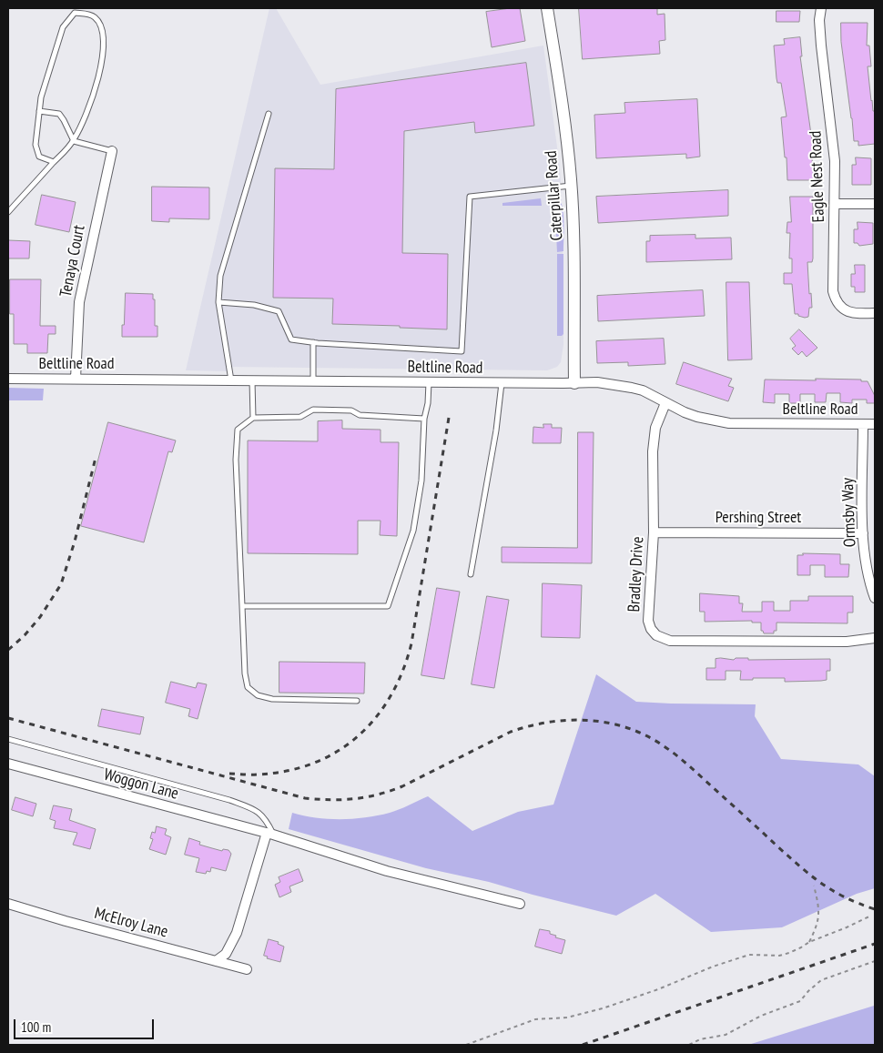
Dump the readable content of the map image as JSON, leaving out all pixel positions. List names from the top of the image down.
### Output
{
  "streets": {
    "street": [
      "Eagle Nest Road",
      "Caterpillar Road",
      "Tenaya Court",
      "Beltline Road",
      "Ormsby Way",
      "Pershing Street",
      "Bradley Drive",
      "Woggon Lane",
      "McElroy Lane"
    ]
  },
  "crossings": [
    ["Caterpillar Road", "Beltline Road"],
    ["Tenaya Court", "Beltline Road"],
    ["Beltline Road", "Ormsby Way"],
    ["Beltline Road", "Bradley Drive"],
    ["Ormsby Way", "Pershing Street"],
    ["Pershing Street", "Bradley Drive"]
  ],
  "scale_bar": "100 m"
}
